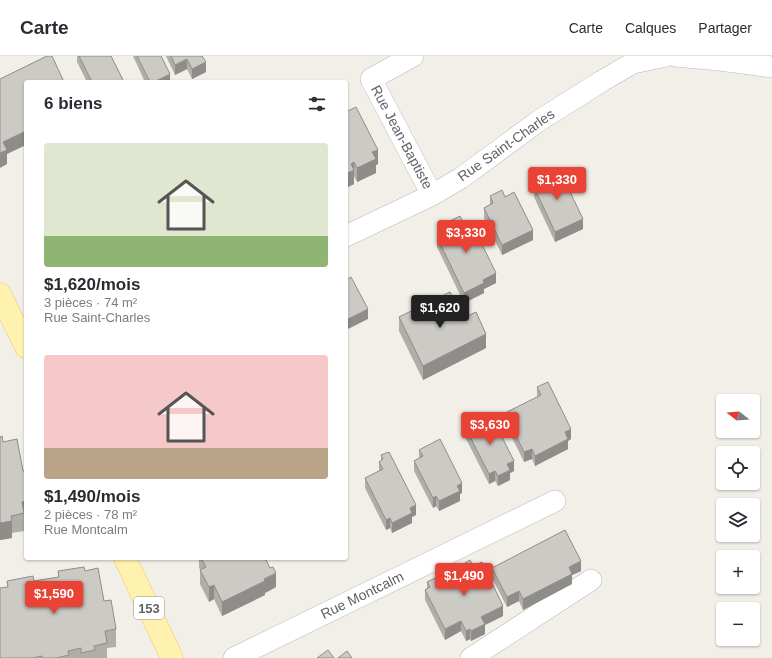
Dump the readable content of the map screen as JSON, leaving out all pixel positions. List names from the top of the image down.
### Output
{
  "streets": {
    "main road": ["153"],
    "street": ["Rue Jean-Baptiste", "Rue Saint-Charles", "Rue Montcalm"]
  },
  "crossings": [
    ["Rue Jean-Baptiste", "Rue Saint-Charles"]
  ],
  "north": "left",
  "page": {
    "header": "Carte",
    "nav": ["Carte", "Calques", "Partager"],
    "heading": "6 biens",
    "list": [
      {
        "name": "$1,620/mois",
        "note": "3 pièces · 74 m² · Rue Saint-Charles"
      },
      {
        "name": "$1,490/mois",
        "note": "2 pièces · 78 m² · Rue Montcalm"
      }
    ],
    "price": [
      "$1,330",
      "$3,330",
      "$1,620",
      "$3,630",
      "$1,490",
      "$1,590"
    ],
    "map_buttons": ["+", "−"]
  }
}
